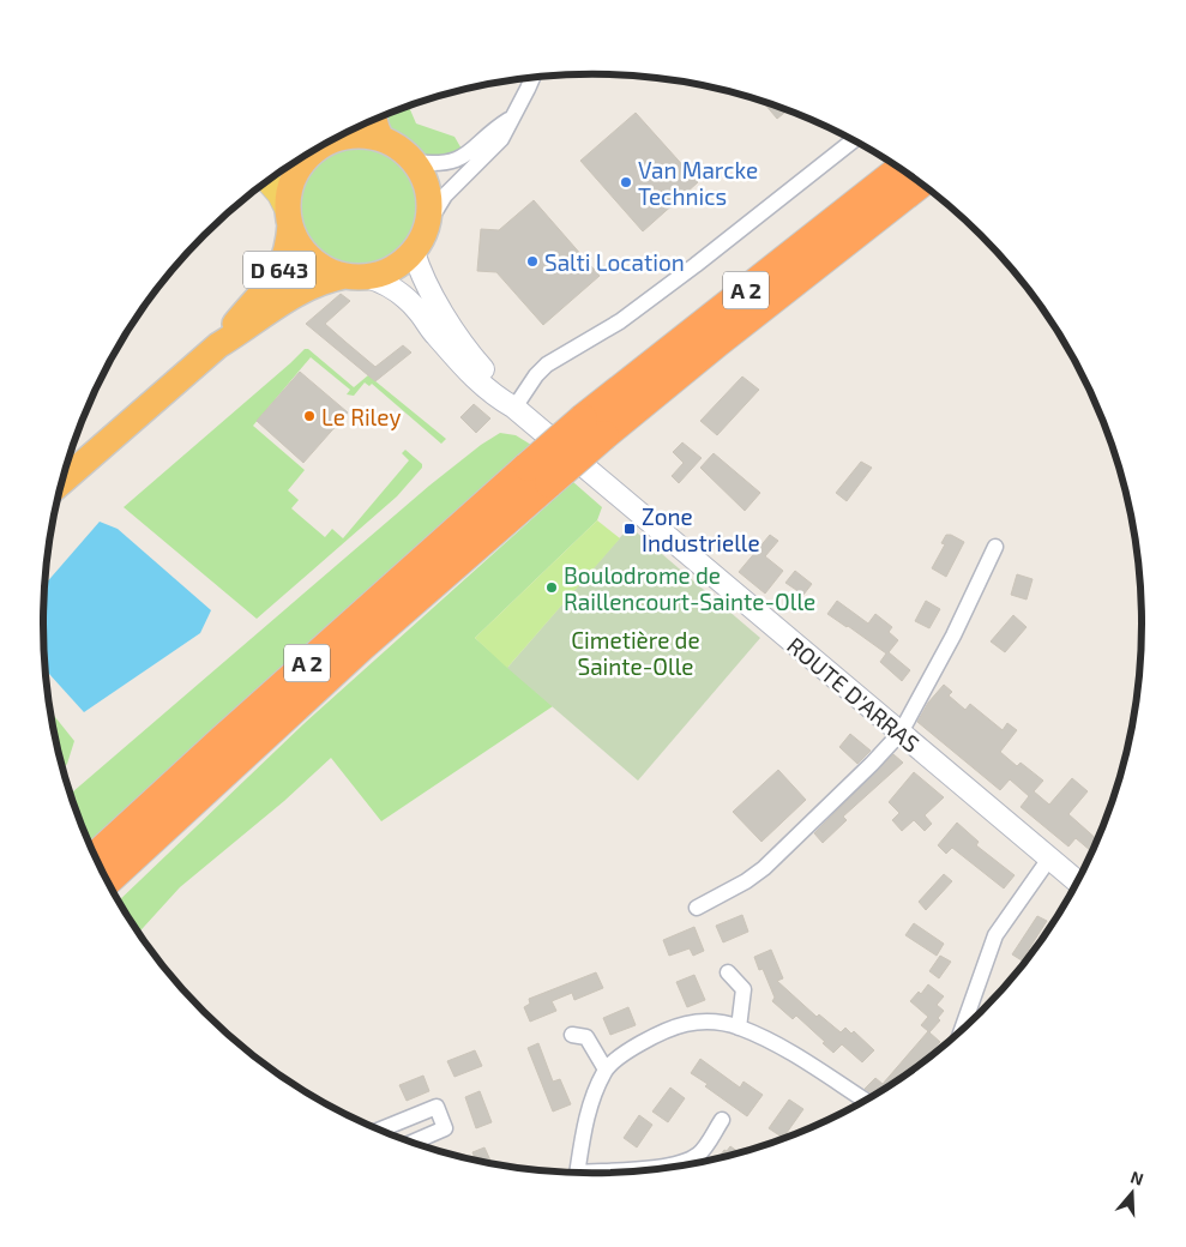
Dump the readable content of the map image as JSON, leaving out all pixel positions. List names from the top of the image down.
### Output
{
  "streets": {
    "highway": ["D 643", "A 2"],
    "main road": ["ROUTE D'ARRAS"]
  },
  "parks": ["Cimetière de Sainte-Olle"],
  "places": {
    "other": [
      "Van Marcke Technics",
      "Salti Location",
      "Le Riley",
      "Boulodrome de Raillencourt-Sainte-Olle"
    ],
    "transit": ["Zone Industrielle"]
  },
  "north": "top"
}
